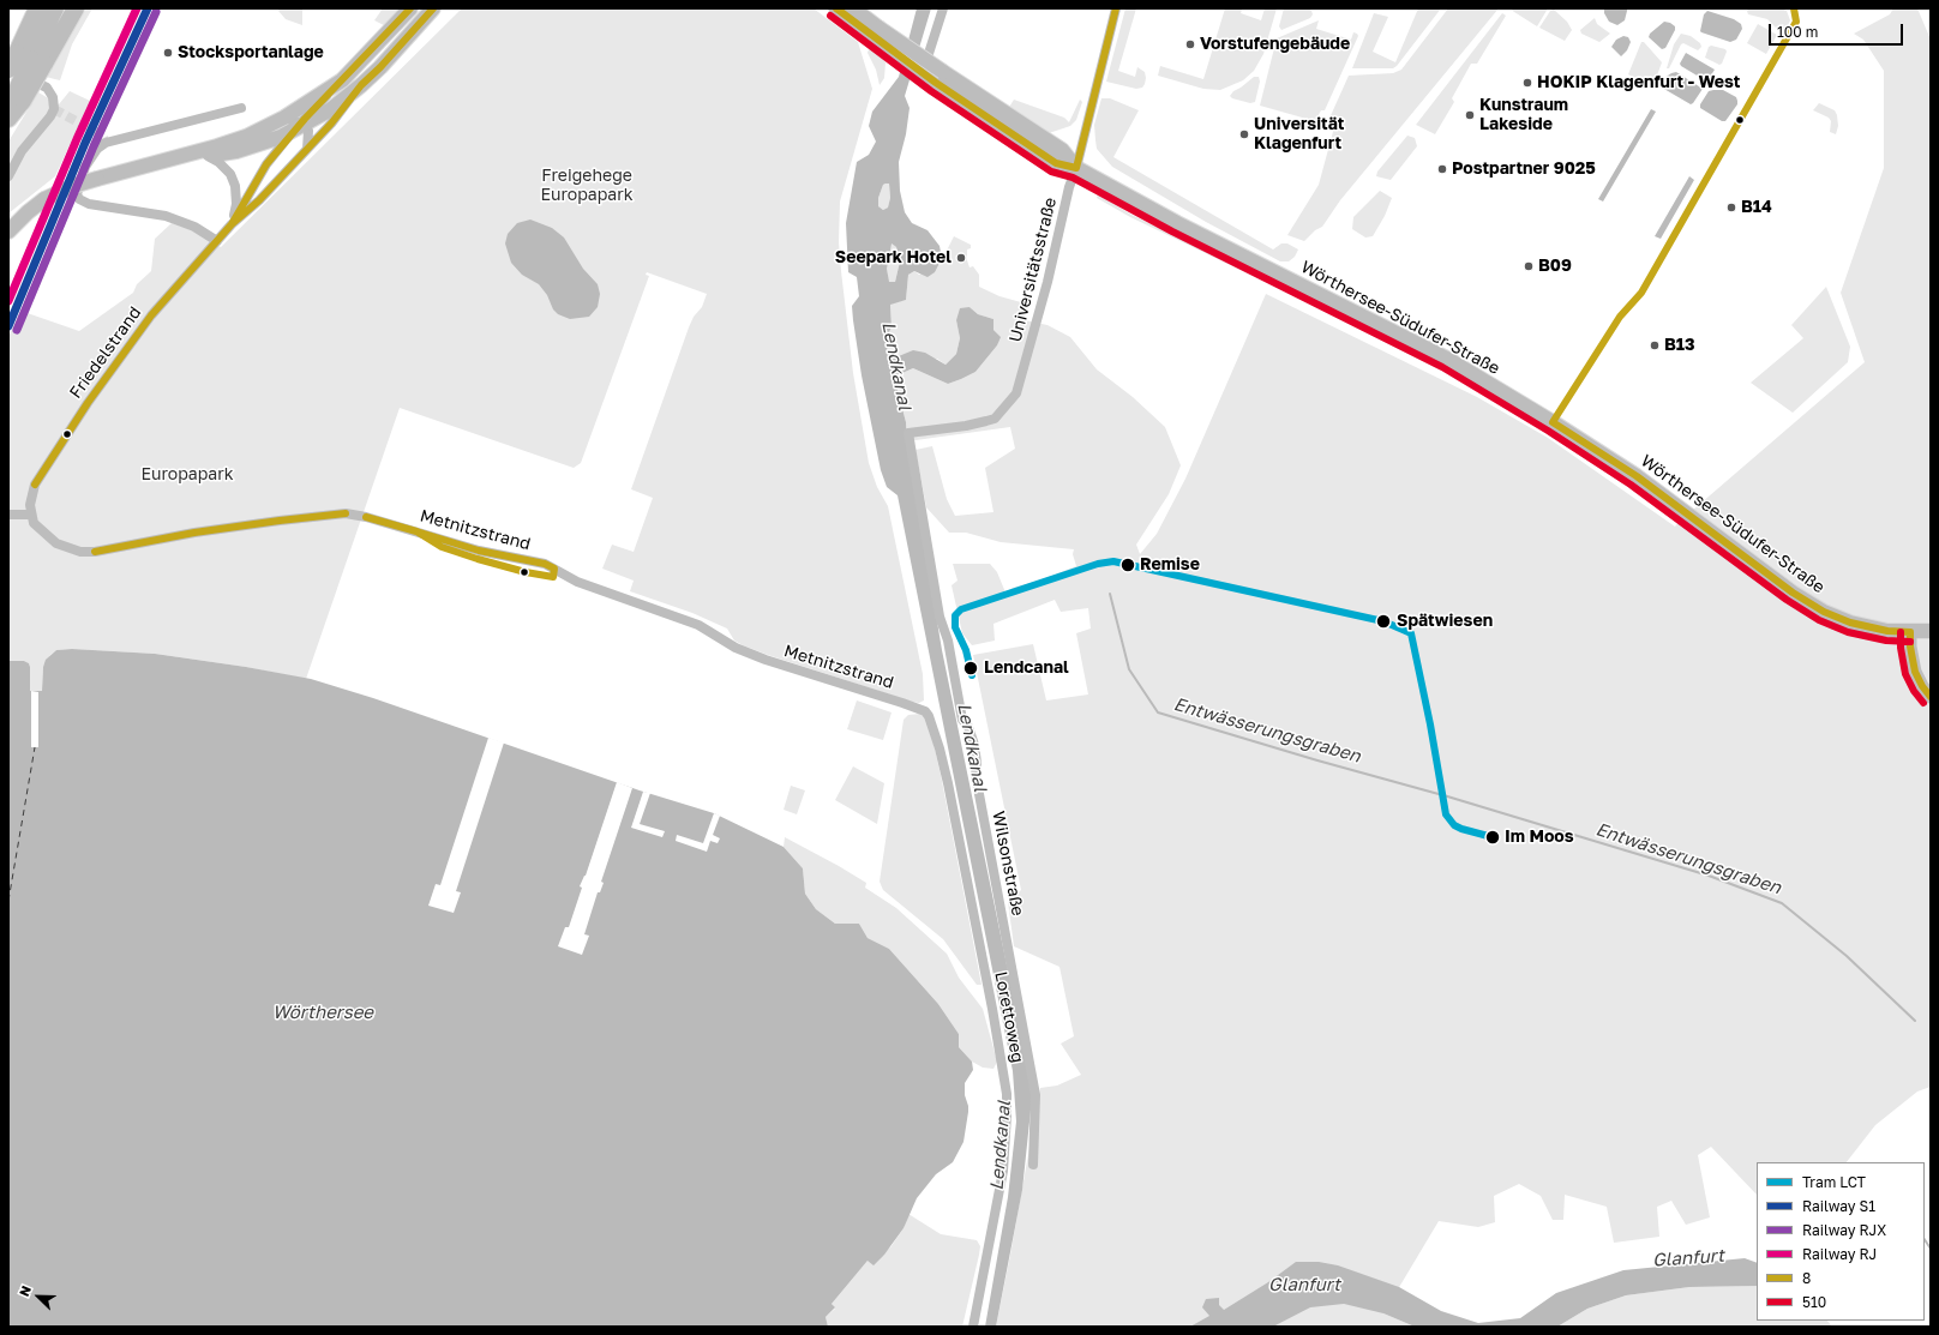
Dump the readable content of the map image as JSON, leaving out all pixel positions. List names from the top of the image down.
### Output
{
  "streets": {
    "main road": ["Wörthersee-Südufer-Straße"],
    "street": [
      "Universitätsstraße",
      "Friedelstrand",
      "Metnitzstrand",
      "Wilsonstraße",
      "Lorettoweg"
    ]
  },
  "crossings": [
    ["Universitätsstraße", "Wörthersee-Südufer-Straße"],
    ["Universitätsstraße", "Wilsonstraße"],
    ["Friedelstrand", "Metnitzstrand"],
    ["Metnitzstrand", "Lorettoweg"]
  ],
  "water": [
    "Lendkanal",
    "Entwässerungsgraben",
    "Wörthersee",
    "Glanfurt"
  ],
  "parks": ["Freigehege Europapark", "Europapark"],
  "places": [
    "Vorstufengebäude",
    "Stocksportanlage",
    "HOKIP Klagenfurt - West",
    "Kunstraum Lakeside",
    "Universität Klagenfurt",
    "Postpartner 9025",
    "B14",
    "Seepark Hotel",
    "B09",
    "B13",
    "Remise",
    "Spätwiesen",
    "Lendcanal",
    "Im Moos"
  ],
  "lines": [
    "rail line S1",
    "rail line RJ",
    "transit line 8",
    "rail line RJX",
    "transit line 510",
    "tram line LCT"
  ],
  "legend": [
    "Tram LCT",
    "Railway S1",
    "Railway RJX",
    "Railway RJ",
    "8",
    "510"
  ],
  "scale_bar": "100 m",
  "north": "top left"
}
